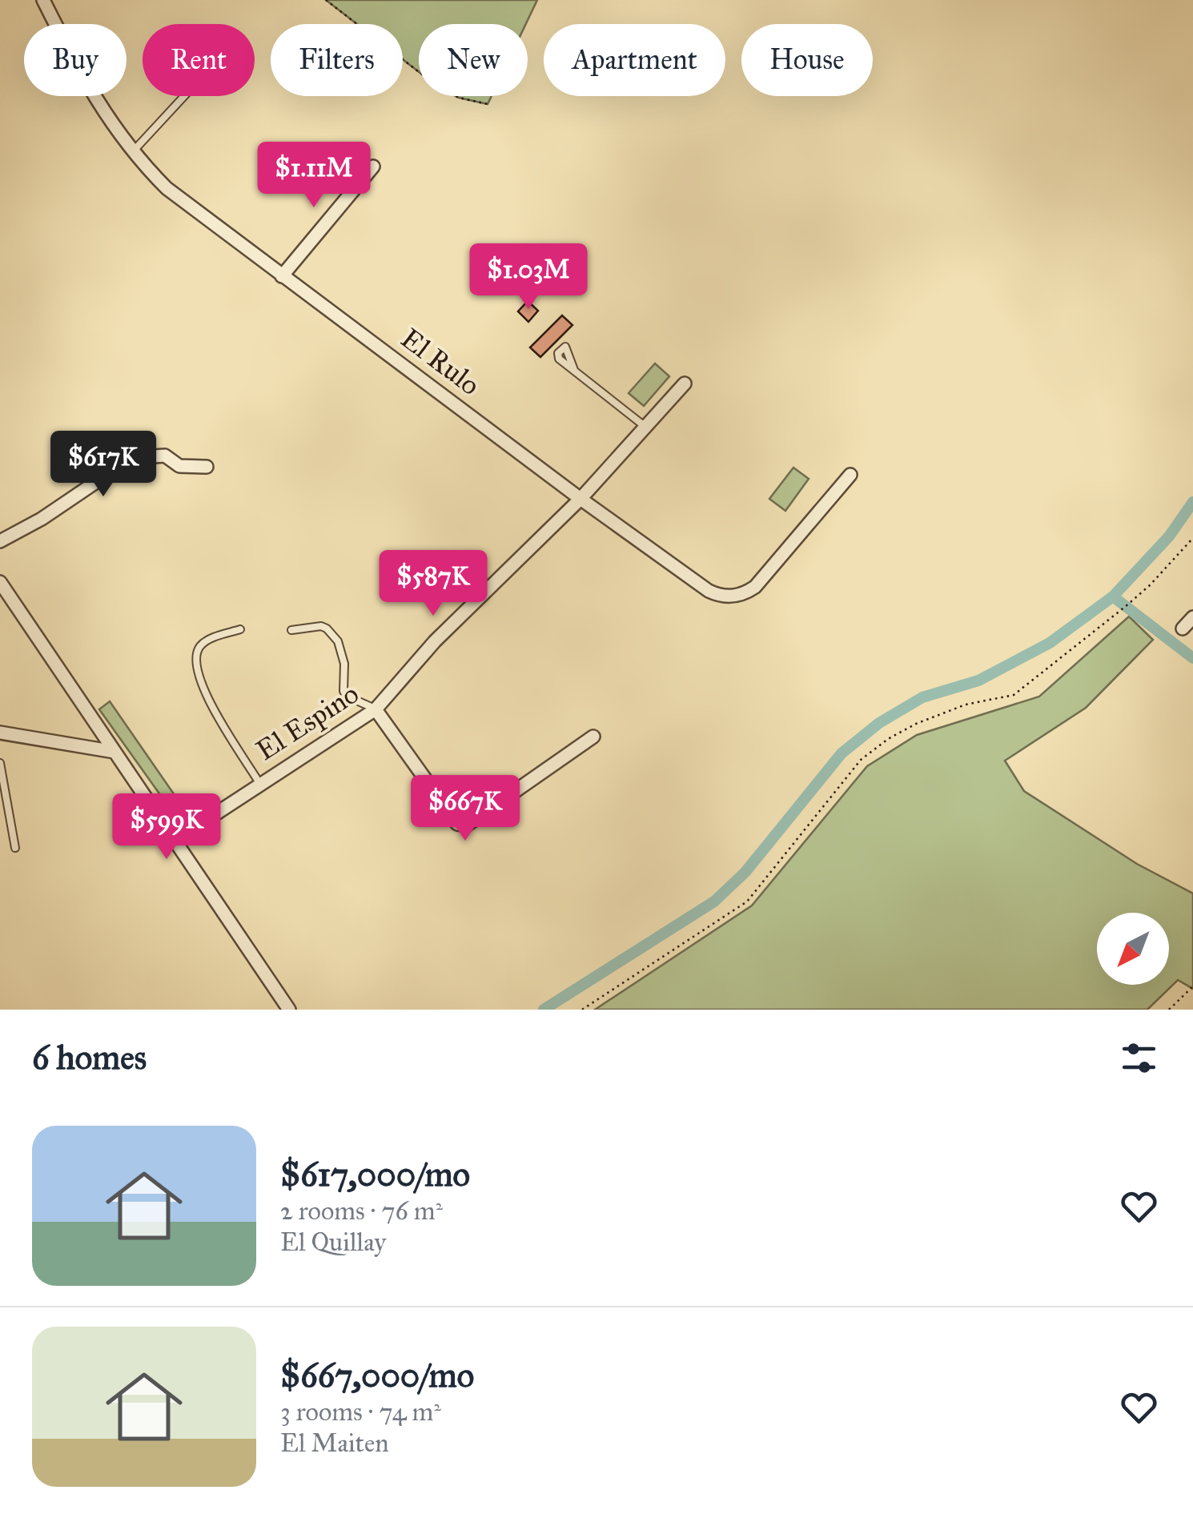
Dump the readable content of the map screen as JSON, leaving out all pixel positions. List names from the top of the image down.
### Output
{
  "streets": {
    "street": ["El Rulo", "El Espino"]
  },
  "crossings": [
    ["El Rulo", "El Espino"]
  ],
  "north": "bottom left",
  "page": {
    "chip": [
      "Buy",
      "Rent",
      "Filters",
      "New",
      "Apartment",
      "House"
    ],
    "price": [
      "$1.11M",
      "$1.03M",
      "$617K",
      "$587K",
      "$667K",
      "$599K"
    ],
    "heading": "6 homes",
    "list": [
      {
        "name": "$617,000/mo",
        "note": "2 rooms · 76 m² · El Quillay"
      },
      {
        "name": "$667,000/mo",
        "note": "3 rooms · 74 m² · El Maiten"
      }
    ]
  }
}
